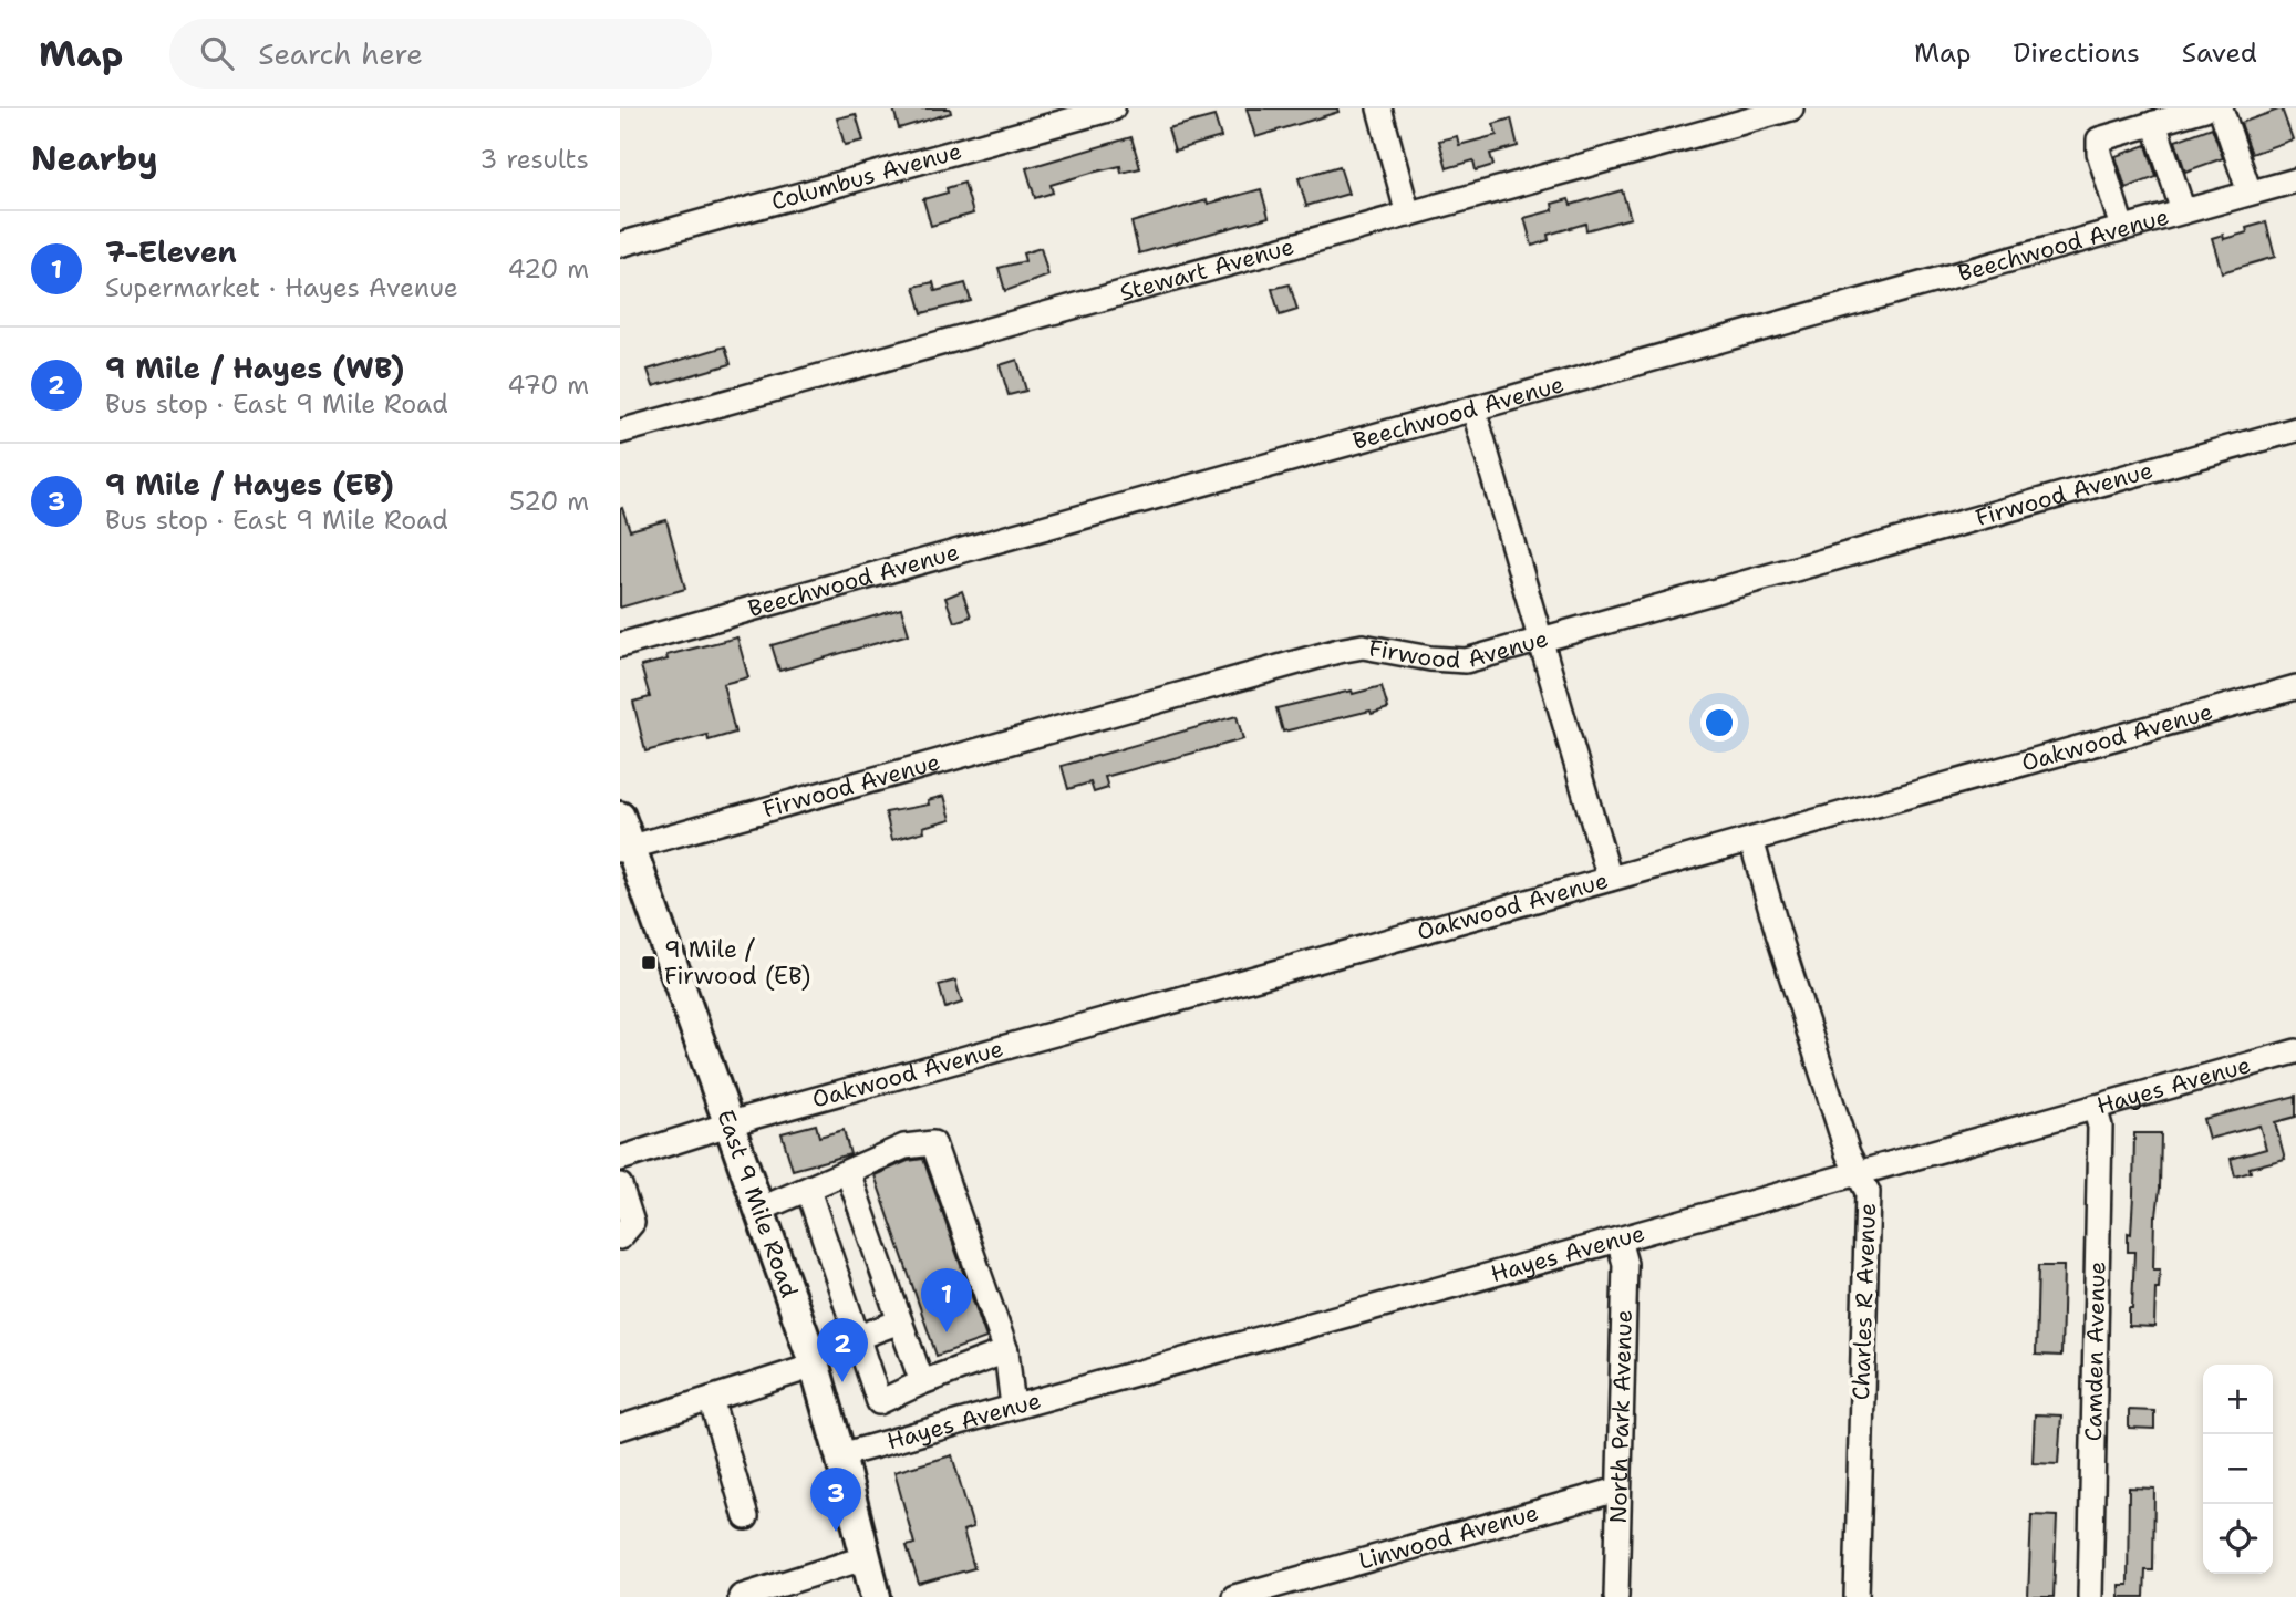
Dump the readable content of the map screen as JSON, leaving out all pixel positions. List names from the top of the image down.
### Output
{
  "streets": {
    "main road": ["East 9 Mile Road"],
    "street": [
      "Columbus Avenue",
      "Beechwood Avenue",
      "Stewart Avenue",
      "Firwood Avenue",
      "Oakwood Avenue",
      "Hayes Avenue",
      "Charles R Avenue",
      "Camden Avenue",
      "North Park Avenue",
      "Linwood Avenue"
    ]
  },
  "crossings": [
    ["Firwood Avenue", "East 9 Mile Road"],
    ["Oakwood Avenue", "East 9 Mile Road"],
    ["Oakwood Avenue", "Charles R Avenue"],
    ["Hayes Avenue", "East 9 Mile Road"],
    ["Hayes Avenue", "Charles R Avenue"],
    ["Hayes Avenue", "Camden Avenue"],
    ["Hayes Avenue", "North Park Avenue"],
    ["North Park Avenue", "Linwood Avenue"]
  ],
  "places": {
    "transit": ["9 Mile / Firwood (EB)"]
  },
  "page": {
    "header": "Map",
    "search": "Search here",
    "nav": ["Map", "Directions", "Saved"],
    "heading": ["Nearby", "3 results"],
    "list": [
      {
        "mark": "1",
        "name": "7-Eleven",
        "note": "Supermarket · Hayes Avenue",
        "value": "420 m"
      },
      {
        "mark": "2",
        "name": "9 Mile / Hayes (WB)",
        "note": "Bus stop · East 9 Mile Road",
        "value": "470 m"
      },
      {
        "mark": "3",
        "name": "9 Mile / Hayes (EB)",
        "note": "Bus stop · East 9 Mile Road",
        "value": "520 m"
      }
    ],
    "pins": ["1", "2", "3"],
    "map_buttons": ["+", "−"]
  }
}
